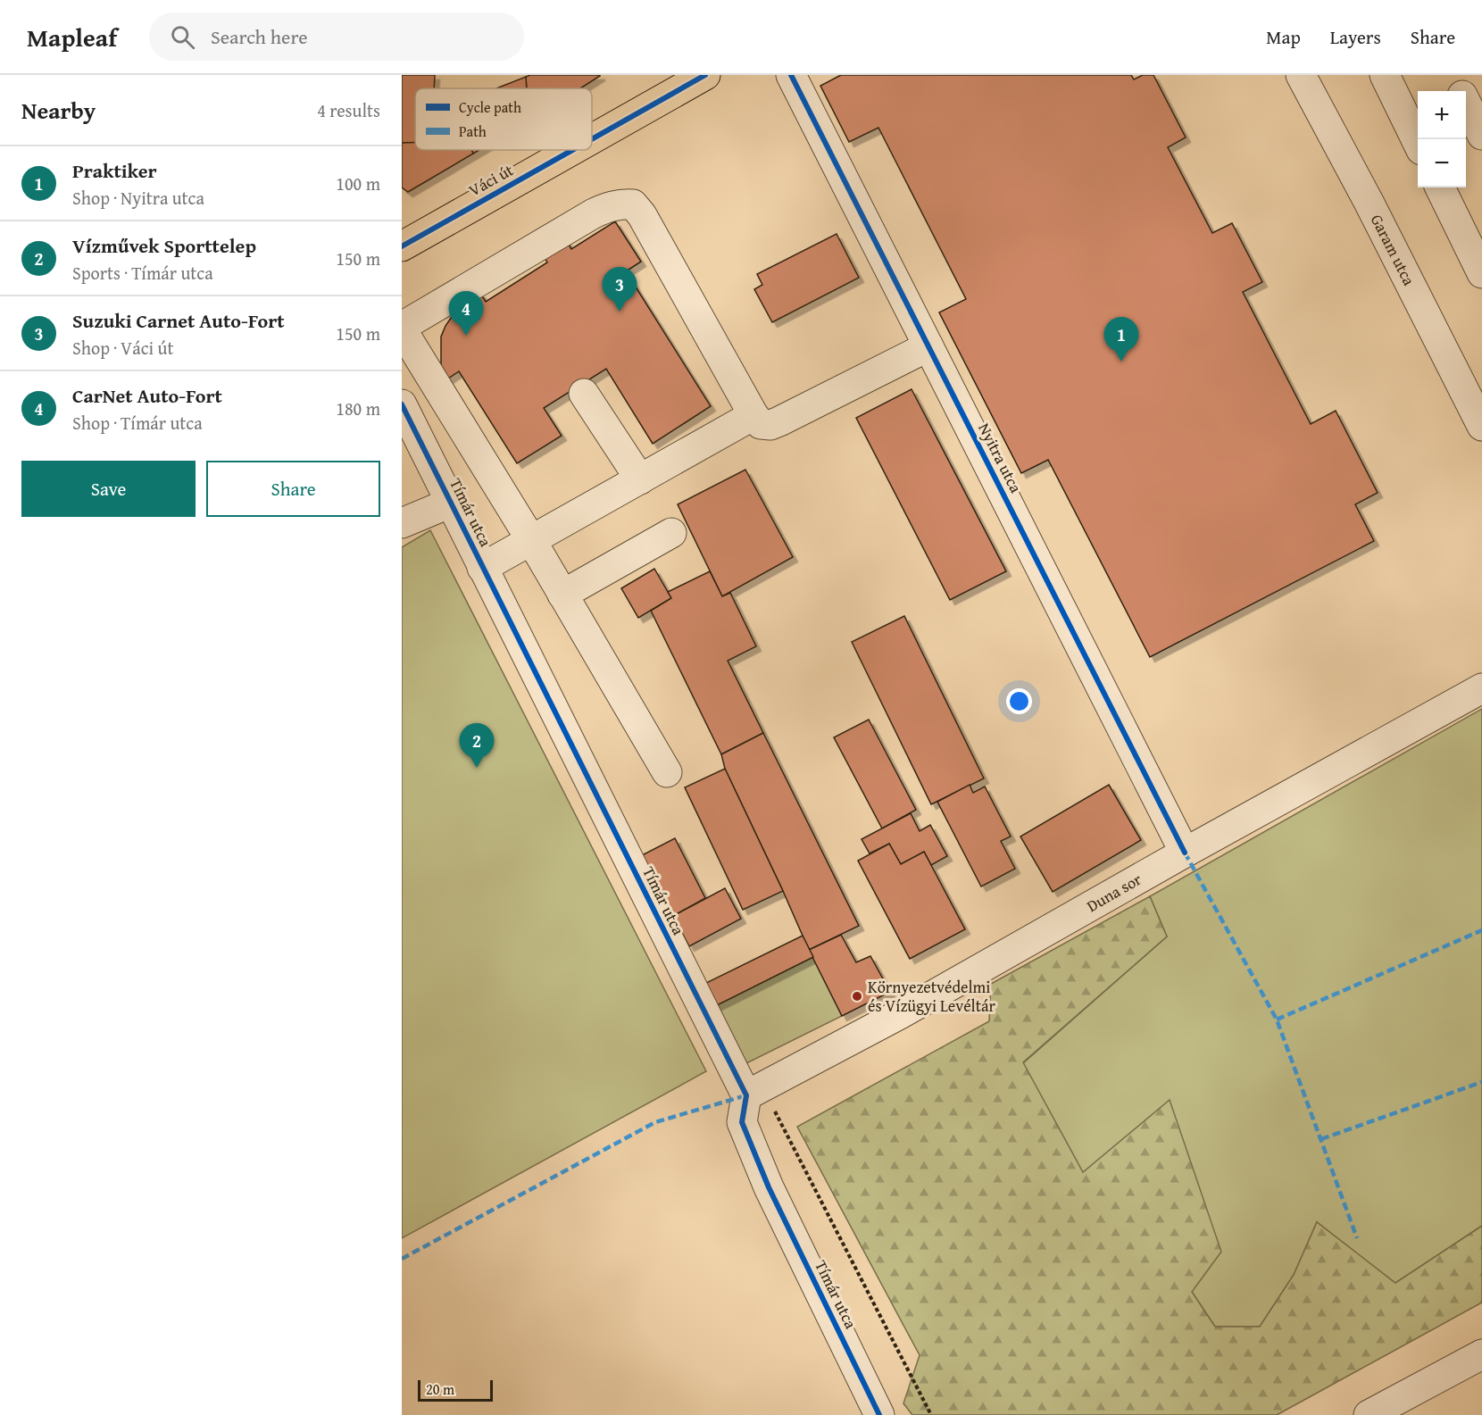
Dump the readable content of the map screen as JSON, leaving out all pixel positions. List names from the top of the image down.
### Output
{
  "streets": {
    "main road": ["Váci út"],
    "street": [
      "Garam utca",
      "Nyitra utca",
      "Tímár utca",
      "Duna sor"
    ]
  },
  "crossings": [
    ["Nyitra utca", "Duna sor"],
    ["Tímár utca", "Duna sor"]
  ],
  "places": ["Környezetvédelmi és Vízügyi Levéltár"],
  "legend": ["Cycle path", "Path"],
  "scale_bar": "20 m",
  "page": {
    "header": "Mapleaf",
    "search": "Search here",
    "nav": ["Map", "Layers", "Share"],
    "heading": ["Nearby", "4 results"],
    "map_buttons": ["+", "−"],
    "list": [
      {
        "mark": "1",
        "name": "Praktiker",
        "note": "Shop · Nyitra utca",
        "value": "100 m"
      },
      {
        "mark": "2",
        "name": "Vízművek Sporttelep",
        "note": "Sports · Tímár utca",
        "value": "150 m"
      },
      {
        "mark": "3",
        "name": "Suzuki Carnet Auto-Fort",
        "note": "Shop · Váci út",
        "value": "150 m"
      },
      {
        "mark": "4",
        "name": "CarNet Auto-Fort",
        "note": "Shop · Tímár utca",
        "value": "180 m"
      }
    ],
    "pins": [
      "3",
      "4",
      "1",
      "2"
    ],
    "buttons": ["Save", "Share"],
    "scale": "20 m"
  }
}
